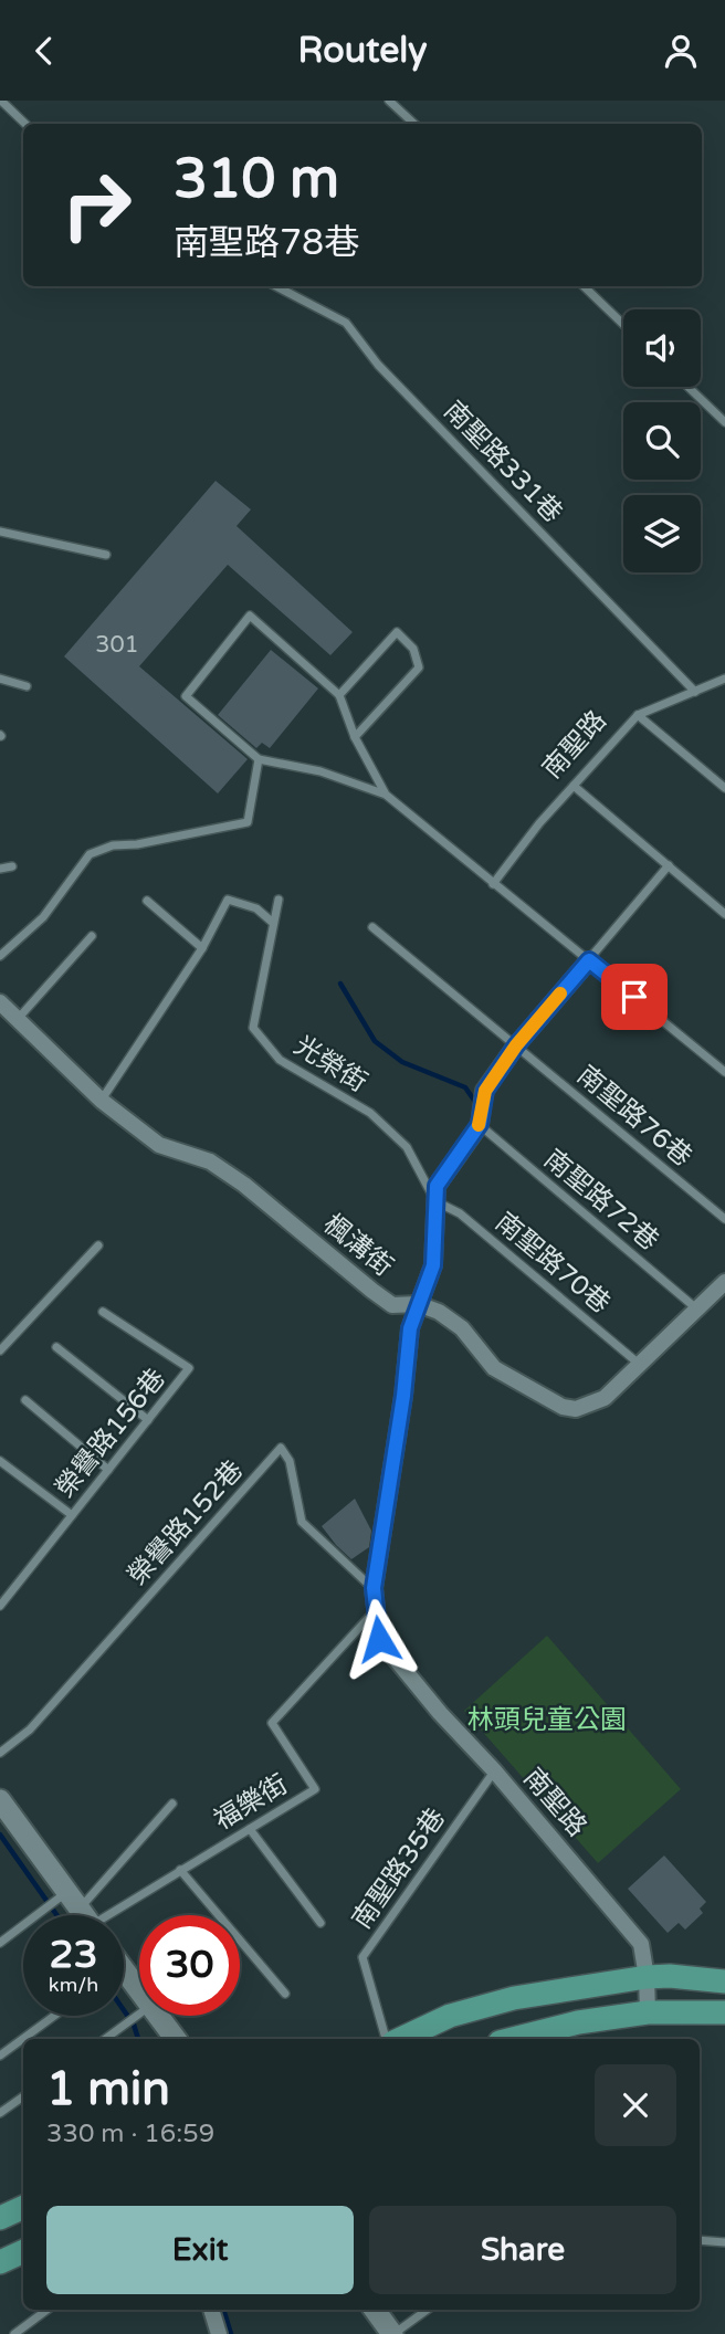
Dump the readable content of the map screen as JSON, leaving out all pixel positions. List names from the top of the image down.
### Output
{
  "streets": {
    "street": ["南聖路", "楓溝街"],
    "lane": [
      "南聖路331巷",
      "光榮街",
      "南聖路76巷",
      "南聖路72巷",
      "南聖路70巷",
      "榮譽路156巷",
      "榮譽路152巷",
      "福樂街",
      "南聖路35巷"
    ]
  },
  "crossings": [
    ["南聖路331巷", "南聖路"],
    ["南聖路", "光榮街"],
    ["南聖路", "南聖路76巷"],
    ["南聖路", "南聖路72巷"],
    ["南聖路", "楓溝街"],
    ["南聖路", "南聖路70巷"],
    ["南聖路", "榮譽路152巷"],
    ["南聖路", "福樂街"],
    ["南聖路", "南聖路35巷"],
    ["光榮街", "南聖路70巷"],
    ["南聖路72巷", "楓溝街"],
    ["楓溝街", "南聖路70巷"]
  ],
  "parks": ["林頭兒童公園"],
  "house_numbers": ["301"],
  "page": {
    "header": "Routely",
    "turn": ["310 m", "南聖路78巷"],
    "speed": "23 km/h",
    "limit": "30",
    "heading": ["1 min", "330 m · 16:59"],
    "buttons": ["Exit", "Share"]
  }
}
